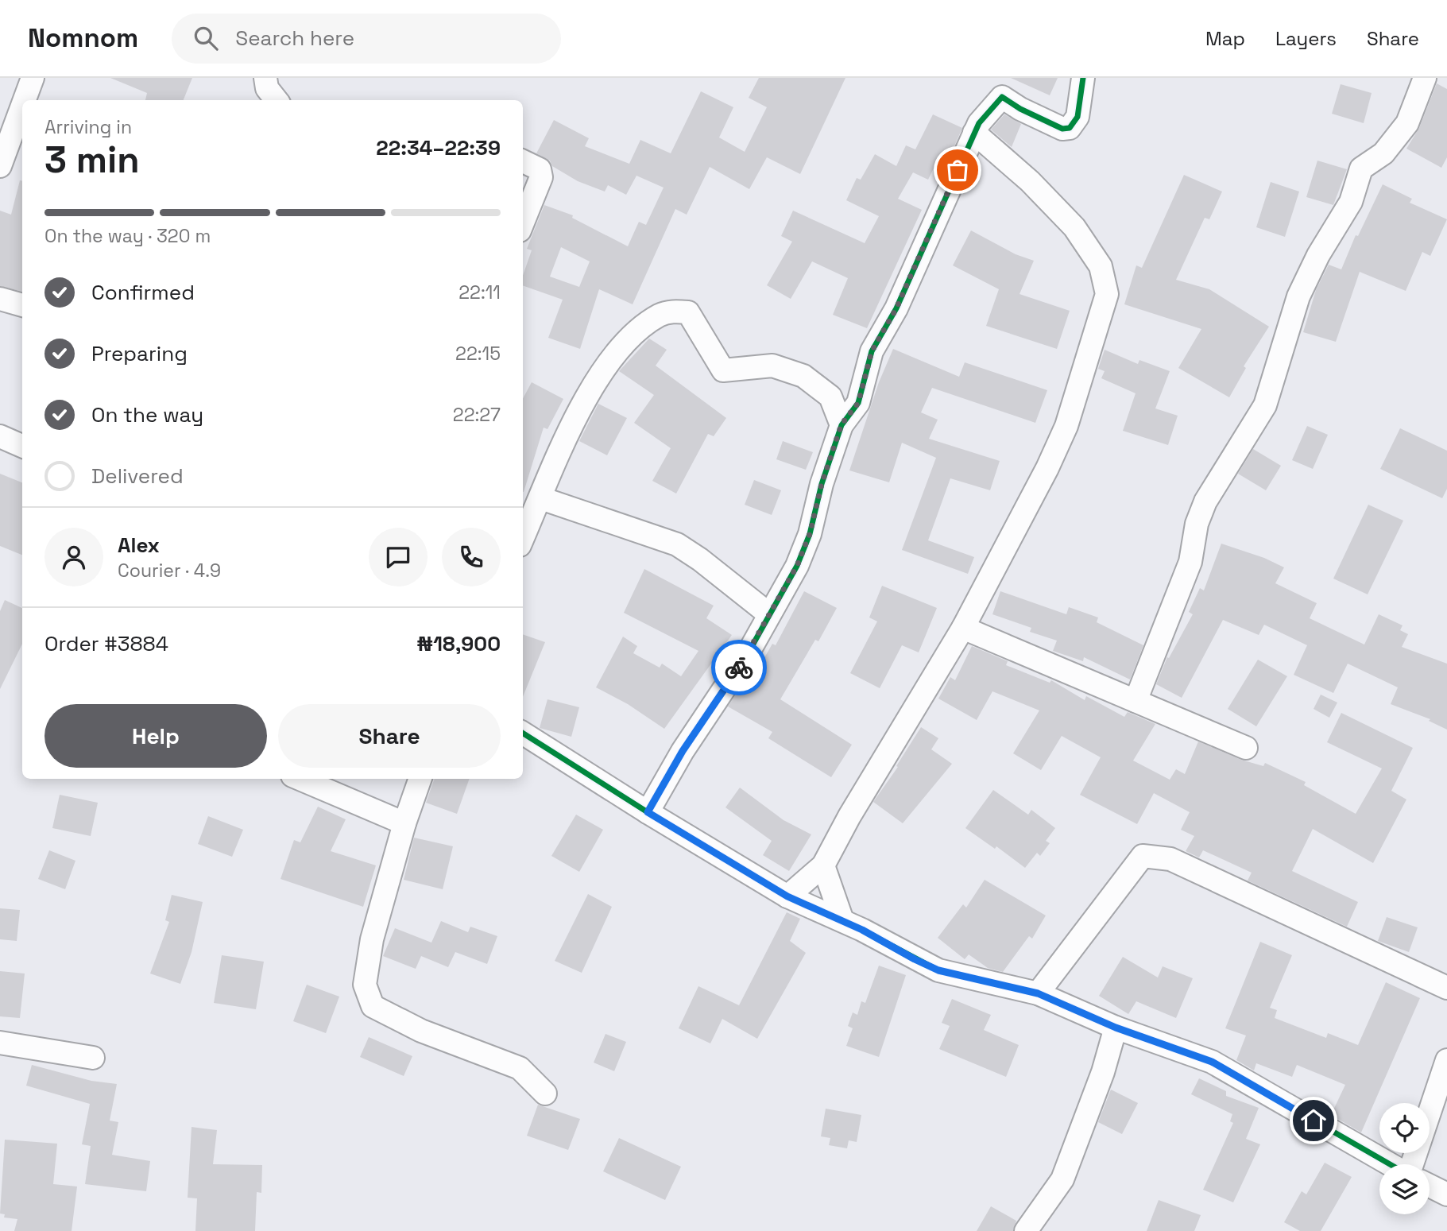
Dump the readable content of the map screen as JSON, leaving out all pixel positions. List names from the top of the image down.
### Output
{
  "page": {
    "header": "Nomnom",
    "search": "Search here",
    "nav": ["Map", "Layers", "Share"],
    "heading": ["3 min", "Arriving in", "22:34–22:39"],
    "panel": [
      "Alex",
      "Courier · 4.9",
      "Order #3884",
      "₦18,900"
    ],
    "bar": "On the way · 320 m",
    "list": [
      ["Confirmed", "22:11"],
      ["Preparing", "22:15"],
      ["On the way", "22:27"],
      "Delivered"
    ],
    "buttons": ["Help", "Share"]
  }
}
